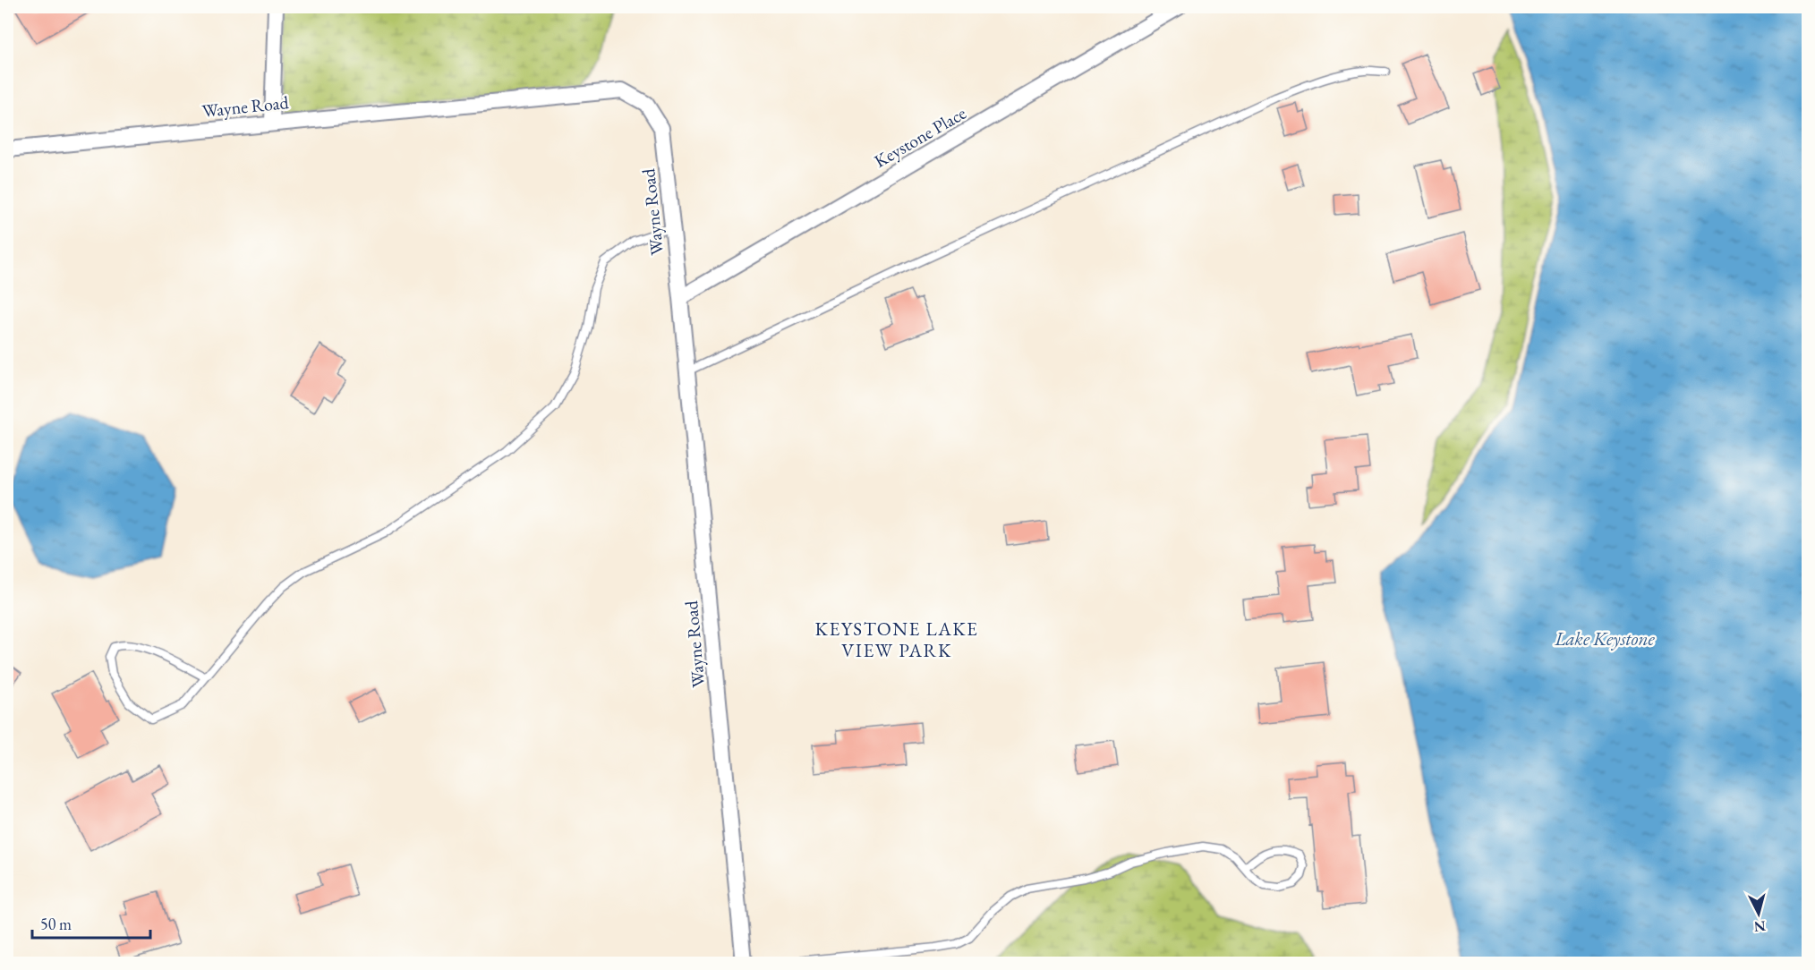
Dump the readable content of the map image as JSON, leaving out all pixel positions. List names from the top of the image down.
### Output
{
  "streets": {
    "street": ["Wayne Road", "Keystone Place"]
  },
  "crossings": [
    ["Wayne Road", "Keystone Place"]
  ],
  "districts": ["KEYSTONE LAKE VIEW PARK"],
  "water": ["Lake Keystone"],
  "scale_bar": "50 m",
  "north": "bottom"
}
